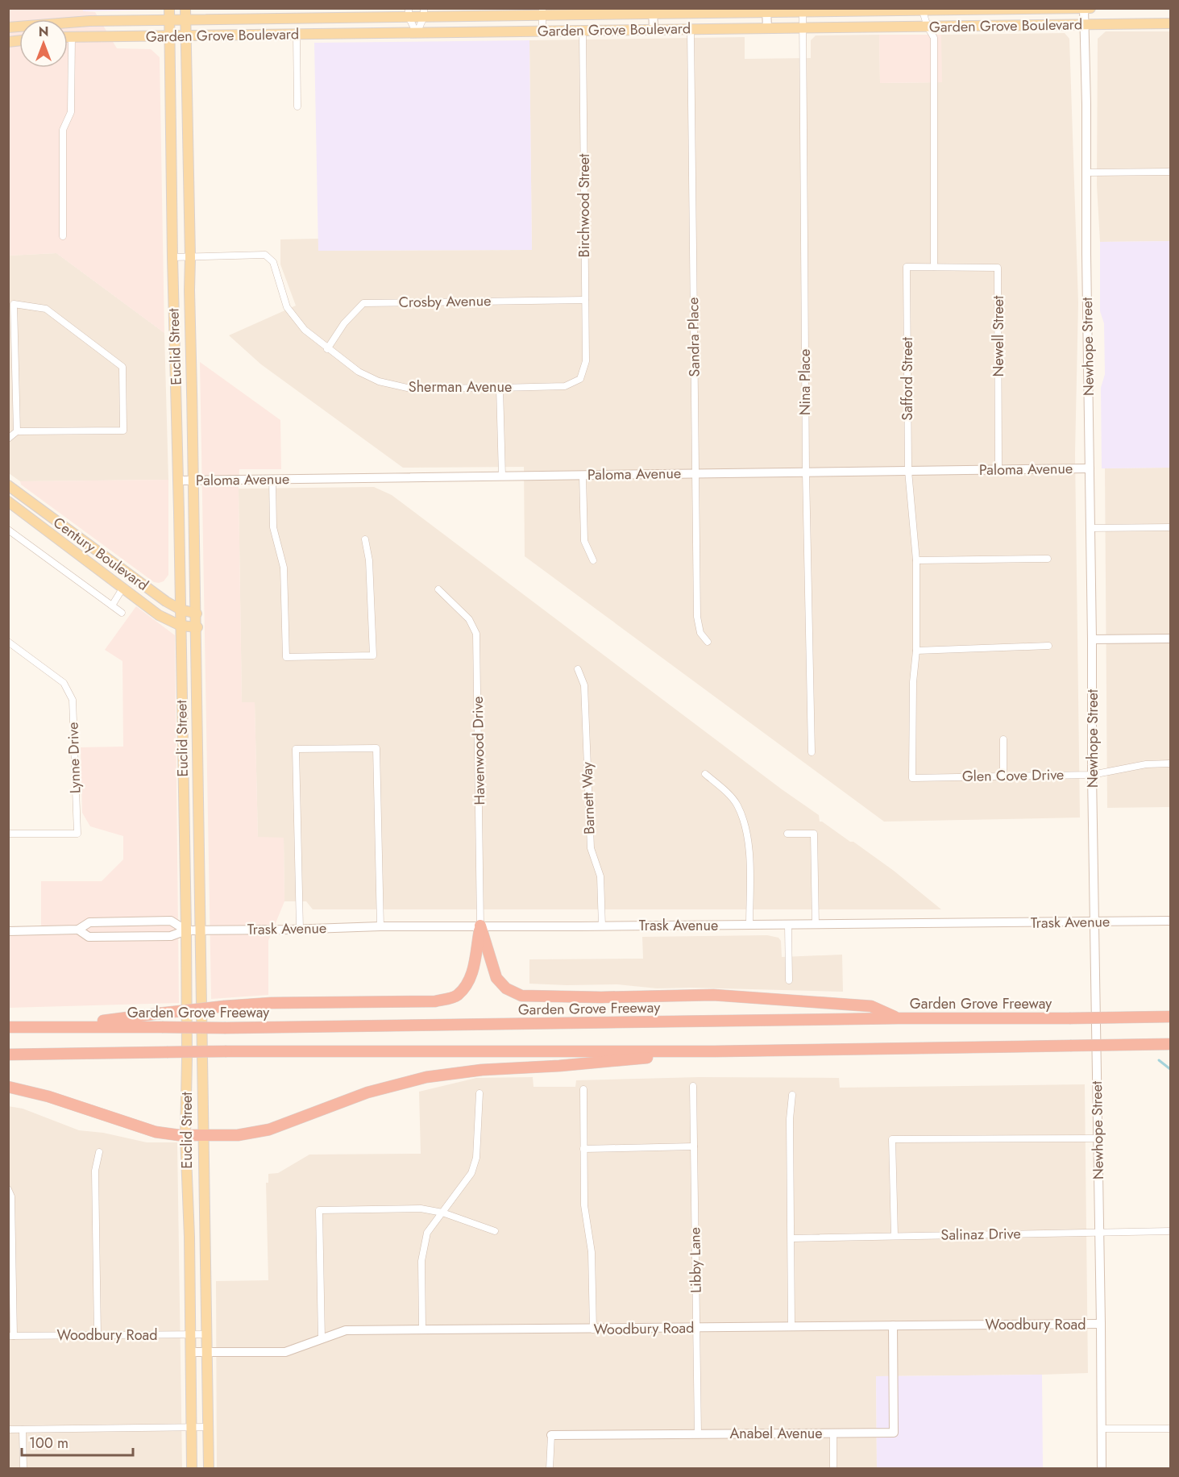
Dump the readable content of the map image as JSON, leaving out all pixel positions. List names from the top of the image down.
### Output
{
  "streets": {
    "highway": ["Garden Grove Freeway"],
    "main road": ["Garden Grove Boulevard", "Euclid Street", "Century Boulevard"],
    "street": [
      "Birchwood Street",
      "Crosby Avenue",
      "Newell Street",
      "Sandra Place",
      "Newhope Street",
      "Safford Street",
      "Nina Place",
      "Sherman Avenue",
      "Paloma Avenue",
      "Havenwood Drive",
      "Lynne Drive",
      "Glen Cove Drive",
      "Barnett Way",
      "Trask Avenue",
      "Salinaz Drive",
      "Libby Lane",
      "Woodbury Road",
      "Anabel Avenue"
    ]
  },
  "crossings": [
    ["Garden Grove Boulevard", "Birchwood Street"],
    ["Garden Grove Boulevard", "Sandra Place"],
    ["Garden Grove Boulevard", "Euclid Street"],
    ["Garden Grove Boulevard", "Newhope Street"],
    ["Garden Grove Boulevard", "Nina Place"],
    ["Birchwood Street", "Crosby Avenue"],
    ["Birchwood Street", "Sherman Avenue"],
    ["Crosby Avenue", "Sherman Avenue"],
    ["Newell Street", "Safford Street"],
    ["Newell Street", "Paloma Avenue"],
    ["Sandra Place", "Paloma Avenue"],
    ["Euclid Street", "Sherman Avenue"],
    ["Euclid Street", "Paloma Avenue"],
    ["Euclid Street", "Century Boulevard"],
    ["Euclid Street", "Trask Avenue"],
    ["Euclid Street", "Woodbury Road"],
    ["Newhope Street", "Paloma Avenue"],
    ["Newhope Street", "Glen Cove Drive"],
    ["Newhope Street", "Trask Avenue"],
    ["Newhope Street", "Salinaz Drive"],
    ["Newhope Street", "Woodbury Road"],
    ["Safford Street", "Paloma Avenue"],
    ["Safford Street", "Glen Cove Drive"],
    ["Nina Place", "Paloma Avenue"],
    ["Havenwood Drive", "Trask Avenue"],
    ["Barnett Way", "Trask Avenue"],
    ["Libby Lane", "Woodbury Road"],
    ["Libby Lane", "Anabel Avenue"],
    ["Woodbury Road", "Anabel Avenue"]
  ],
  "scale_bar": "100 m",
  "north": "top"
}
